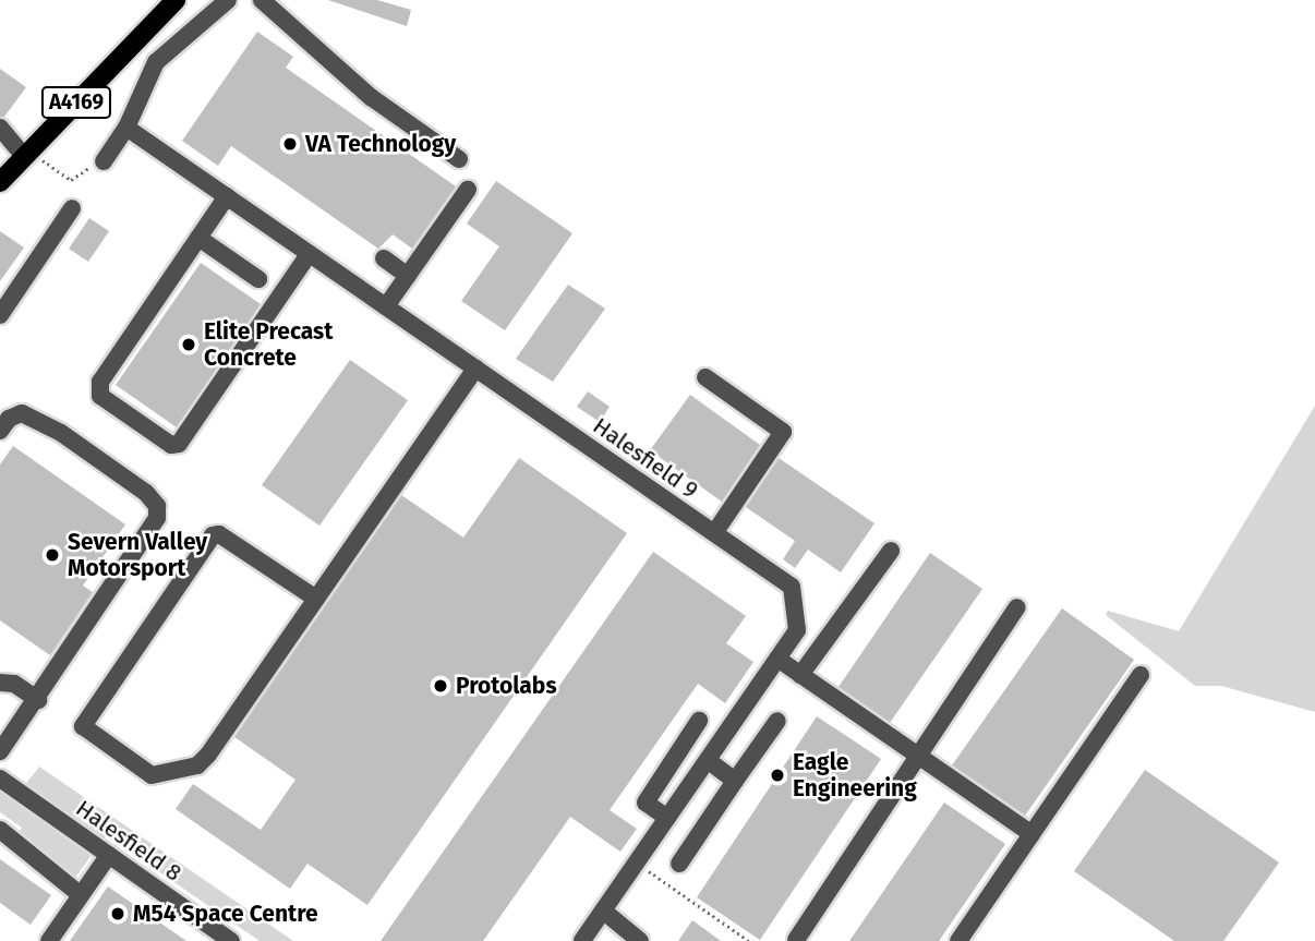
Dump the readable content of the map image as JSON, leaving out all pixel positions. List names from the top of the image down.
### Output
{
  "streets": {
    "main road": ["A4169"],
    "street": ["Halesfield 9", "Halesfield 8"]
  },
  "places": [
    "VA Technology",
    "Elite Precast Concrete",
    "Severn Valley Motorsport",
    "Protolabs",
    "Eagle Engineering",
    "M54 Space Centre"
  ]
}
